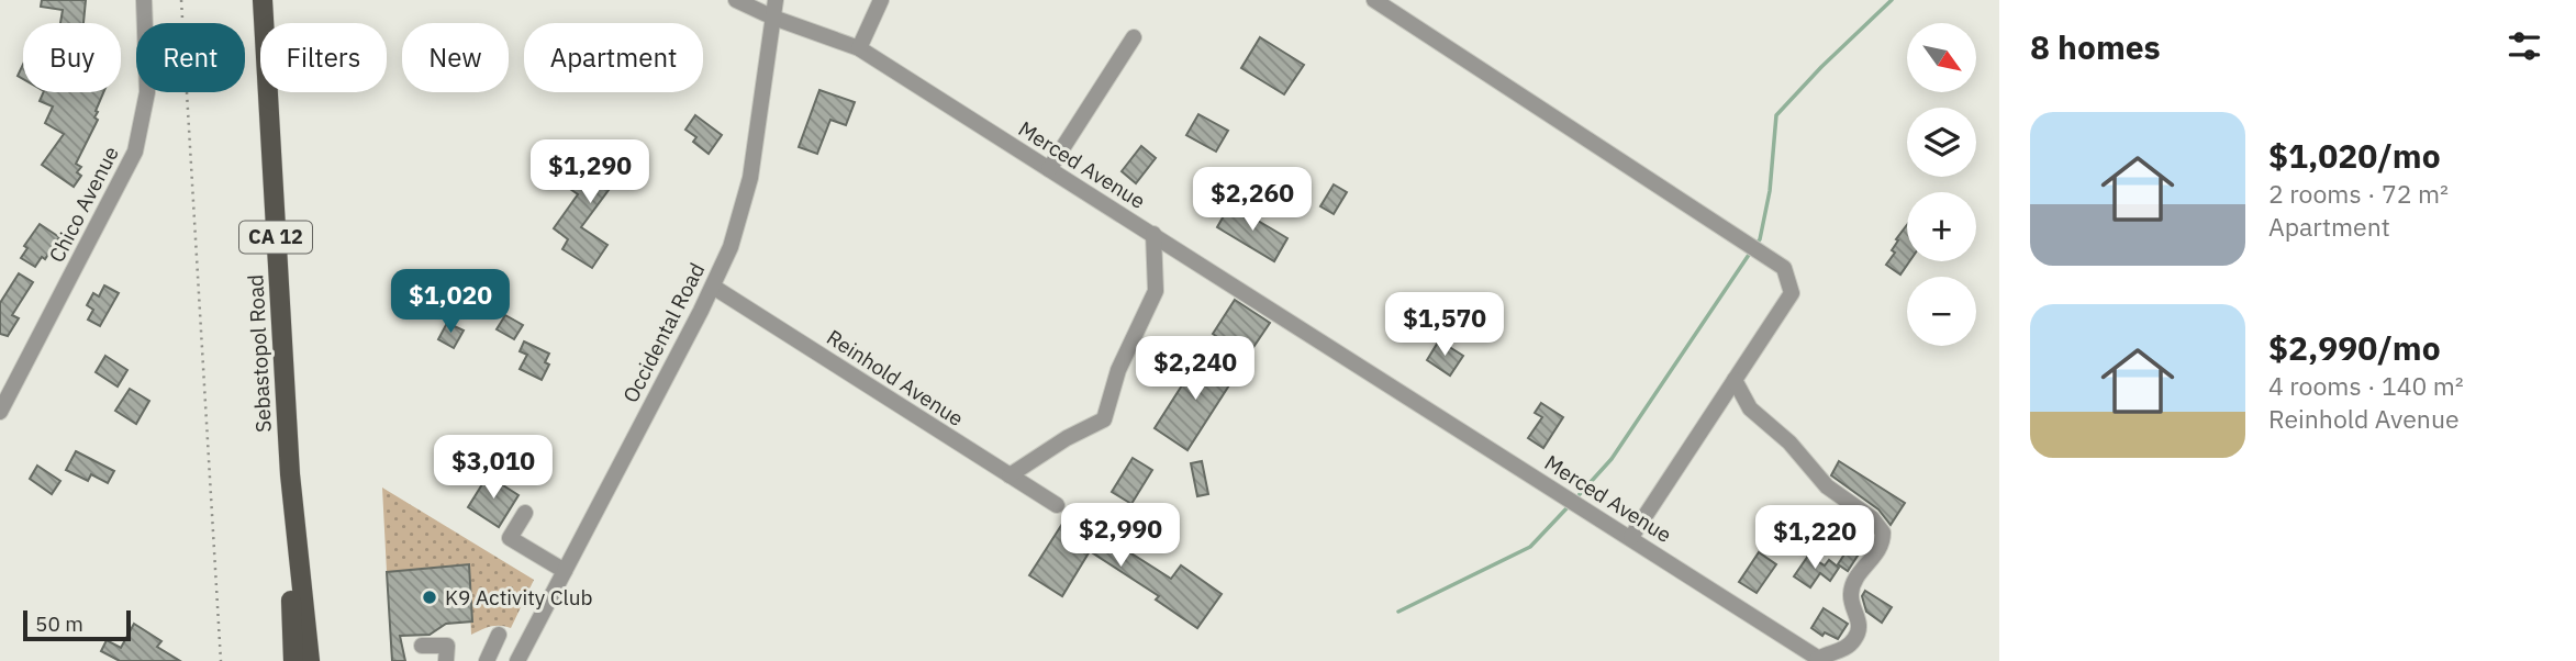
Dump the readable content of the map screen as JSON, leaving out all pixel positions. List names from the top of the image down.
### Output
{
  "streets": {
    "main road": ["CA 12", "Sebastopol Road"],
    "street": [
      "Merced Avenue",
      "Chico Avenue",
      "Occidental Road",
      "Reinhold Avenue"
    ]
  },
  "crossings": [
    ["Merced Avenue", "Occidental Road"],
    ["Occidental Road", "Reinhold Avenue"]
  ],
  "places": ["K9 Activity Club"],
  "scale_bar": "50 m",
  "north": "bottom right",
  "page": {
    "heading": "8 homes",
    "map_buttons": ["+", "−"],
    "chip": [
      "Buy",
      "Rent",
      "Filters",
      "New",
      "Apartment"
    ],
    "list": [
      {
        "name": "$1,020/mo",
        "note": "2 rooms · 72 m² · Apartment"
      },
      {
        "name": "$2,990/mo",
        "note": "4 rooms · 140 m² · Reinhold Avenue"
      }
    ],
    "price": [
      "$1,290",
      "$2,260",
      "$1,020",
      "$1,570",
      "$2,240",
      "$3,010",
      "$2,990",
      "$1,220"
    ],
    "scale": "50 m"
  }
}
